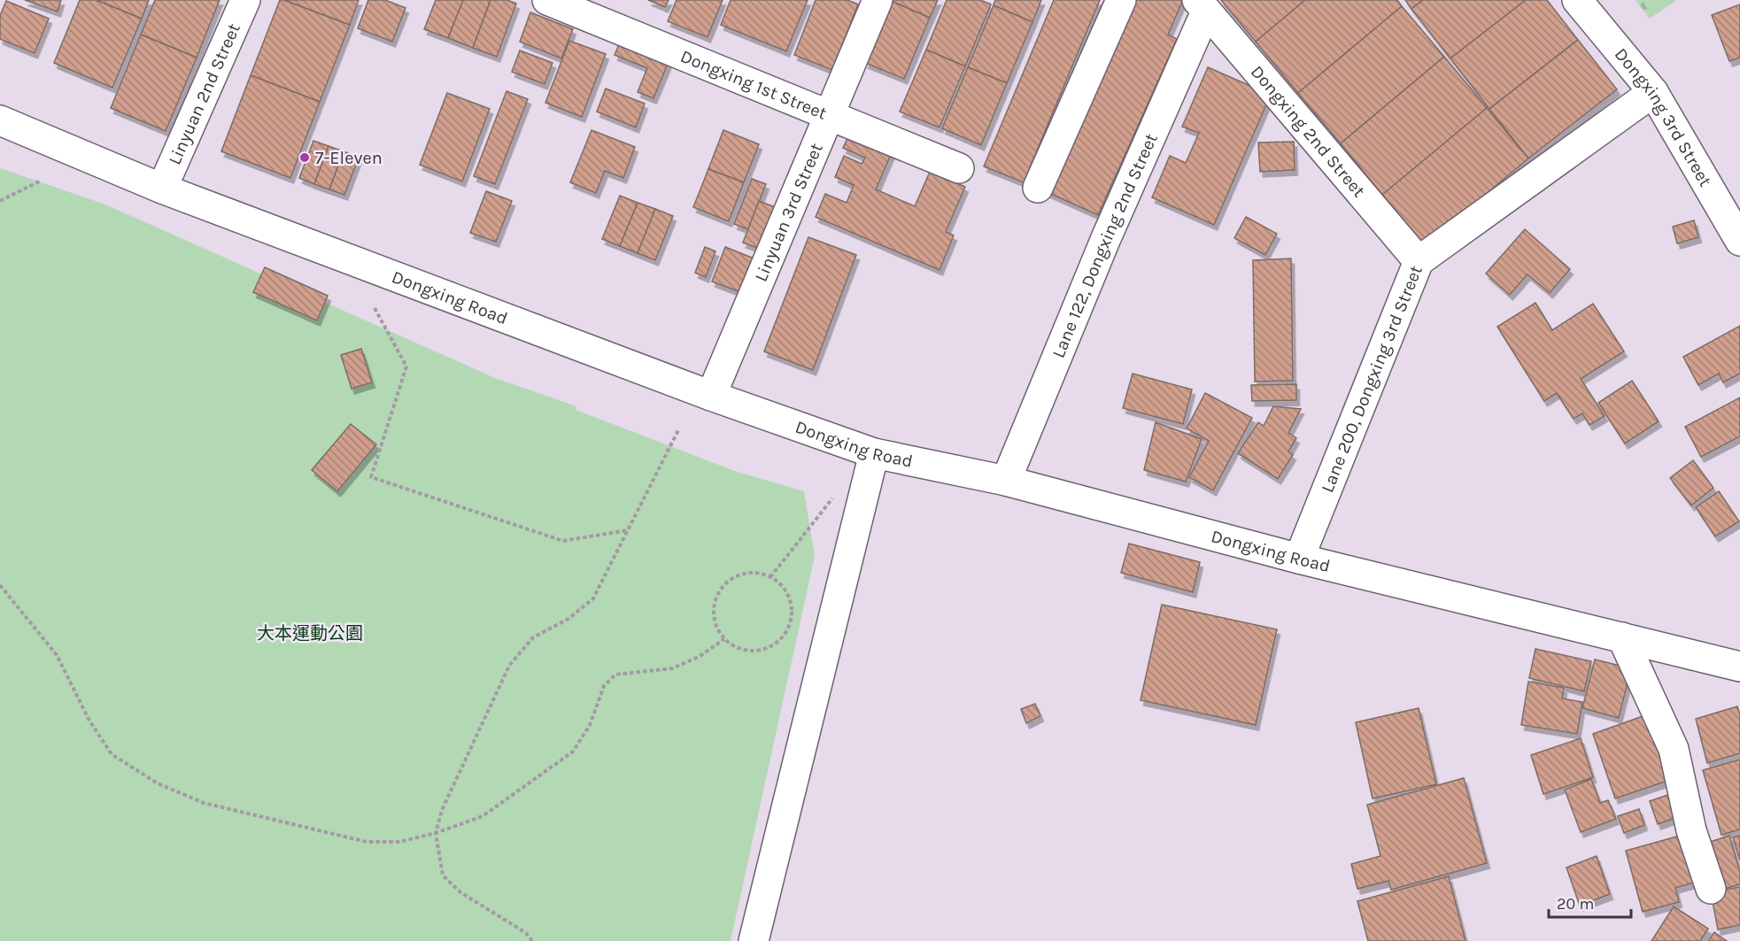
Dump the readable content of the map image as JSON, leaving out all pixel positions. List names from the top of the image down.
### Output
{
  "streets": {
    "street": [
      "Dongxing 1st Street",
      "Linyuan 2nd Street",
      "Dongxing 3rd Street",
      "Dongxing 2nd Street",
      "Linyuan 3rd Street",
      "Lane 122, Dongxing 2nd Street",
      "Dongxing Road",
      "Lane 200, Dongxing 3rd Street"
    ]
  },
  "crossings": [
    ["Dongxing 1st Street", "Linyuan 3rd Street"],
    ["Linyuan 2nd Street", "Dongxing Road"],
    ["Dongxing 3rd Street", "Lane 200, Dongxing 3rd Street"],
    ["Dongxing 2nd Street", "Lane 122, Dongxing 2nd Street"],
    ["Dongxing 2nd Street", "Lane 200, Dongxing 3rd Street"],
    ["Linyuan 3rd Street", "Dongxing Road"],
    ["Lane 122, Dongxing 2nd Street", "Dongxing Road"],
    ["Dongxing Road", "Lane 200, Dongxing 3rd Street"]
  ],
  "parks": ["大本運動公園"],
  "places": ["7-Eleven"],
  "scale_bar": "20 m"
}
